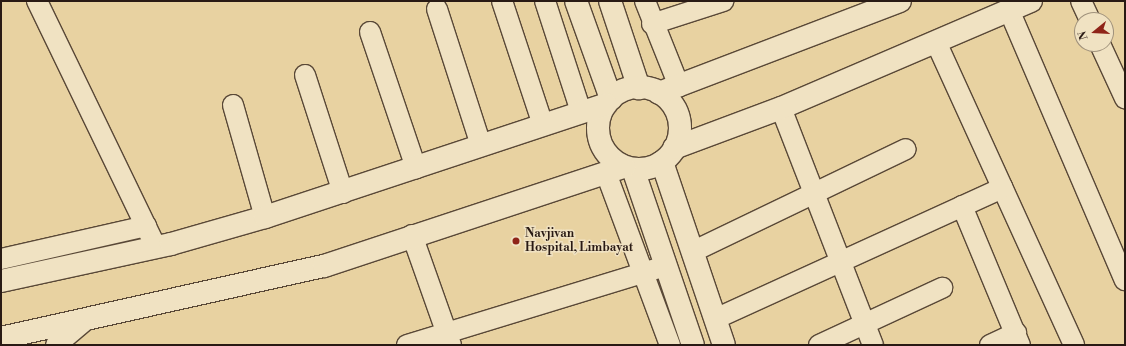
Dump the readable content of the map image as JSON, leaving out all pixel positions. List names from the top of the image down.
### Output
{
  "places": ["Navjivan Hospital, Limbayat"],
  "north": "left"
}
